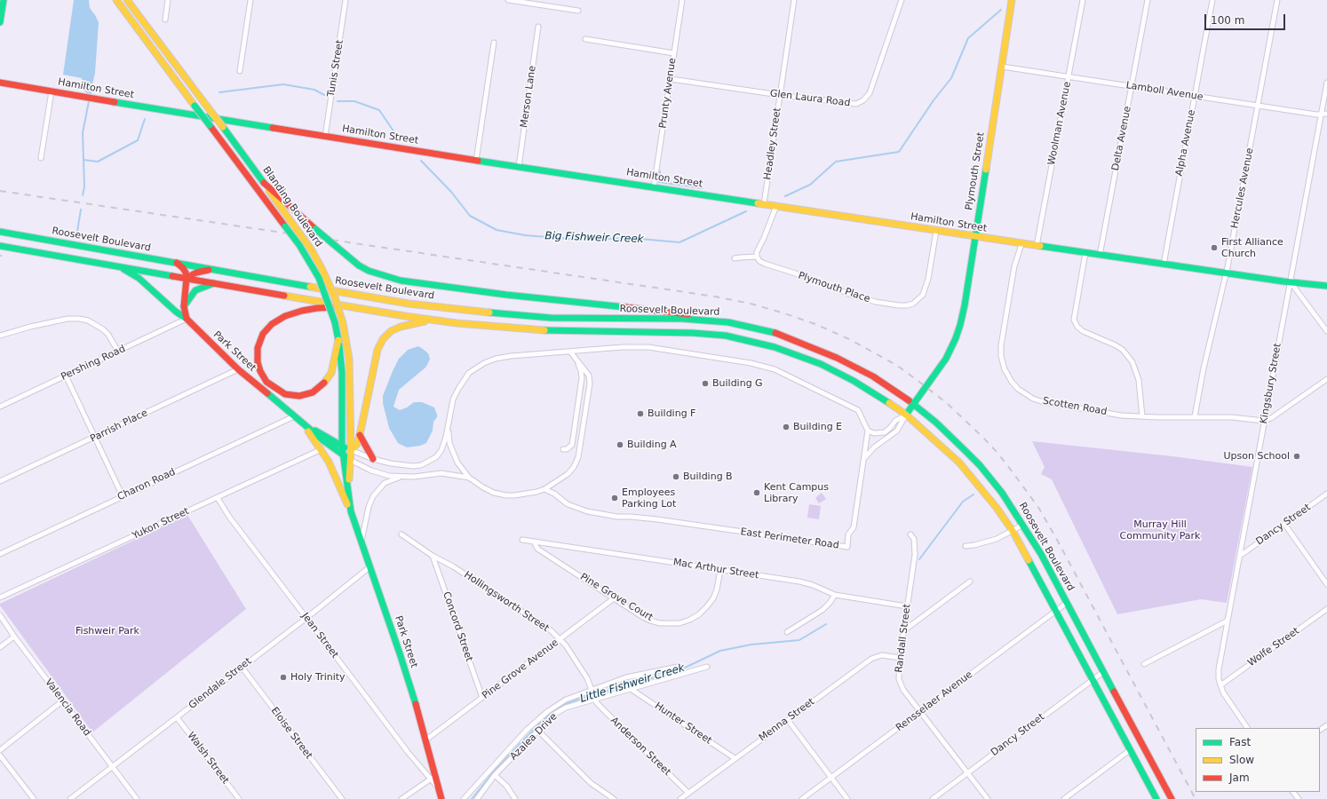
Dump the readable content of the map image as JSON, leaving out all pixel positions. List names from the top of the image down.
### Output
{
  "streets": {
    "main road": [
      "Hamilton Street",
      "Plymouth Street",
      "Blanding Boulevard",
      "Roosevelt Boulevard",
      "Park Street"
    ],
    "street": [
      "Tunis Street",
      "Lamboll Avenue",
      "Prunty Avenue",
      "Merson Lane",
      "Glen Laura Road",
      "Woolman Avenue",
      "Delta Avenue",
      "Alpha Avenue",
      "Headley Street",
      "Hercules Avenue",
      "Plymouth Place",
      "Pershing Road",
      "Kingsbury Street",
      "Scotten Road",
      "Parrish Place",
      "Charon Road",
      "Yukon Street",
      "Dancy Street",
      "East Perimeter Road",
      "Mac Arthur Street",
      "Pine Grove Court",
      "Hollingsworth Street",
      "Concord Street",
      "Jean Street",
      "Randall Street",
      "Wolfe Street",
      "Pine Grove Avenue",
      "Glendale Street",
      "Rensselaer Avenue",
      "Valencia Road",
      "Menna Street",
      "Hunter Street",
      "Eloise Street",
      "Azalea Drive",
      "Anderson Street",
      "Walsh Street"
    ]
  },
  "crossings": [
    ["Tunis Street", "Hamilton Street"],
    ["Hamilton Street", "Prunty Avenue"],
    ["Hamilton Street", "Merson Lane"],
    ["Hamilton Street", "Woolman Avenue"],
    ["Hamilton Street", "Delta Avenue"],
    ["Hamilton Street", "Alpha Avenue"],
    ["Hamilton Street", "Headley Street"],
    ["Hamilton Street", "Plymouth Street"],
    ["Hamilton Street", "Hercules Avenue"],
    ["Hamilton Street", "Plymouth Place"],
    ["Hamilton Street", "Kingsbury Street"],
    ["Hamilton Street", "Scotten Road"],
    ["Lamboll Avenue", "Woolman Avenue"],
    ["Lamboll Avenue", "Delta Avenue"],
    ["Lamboll Avenue", "Alpha Avenue"],
    ["Lamboll Avenue", "Plymouth Street"],
    ["Lamboll Avenue", "Hercules Avenue"],
    ["Lamboll Avenue", "Kingsbury Street"],
    ["Prunty Avenue", "Glen Laura Road"],
    ["Glen Laura Road", "Headley Street"],
    ["Plymouth Street", "Roosevelt Boulevard"],
    ["Hercules Avenue", "Scotten Road"],
    ["Blanding Boulevard", "Park Street"],
    ["Roosevelt Boulevard", "Dancy Street"],
    ["Roosevelt Boulevard", "Rensselaer Avenue"],
    ["Park Street", "Pershing Road"],
    ["Park Street", "Parrish Place"],
    ["Park Street", "Charon Road"],
    ["Park Street", "Jean Street"],
    ["Park Street", "Pine Grove Avenue"],
    ["Park Street", "Glendale Street"],
    ["Kingsbury Street", "Scotten Road"],
    ["Kingsbury Street", "Dancy Street"],
    ["Kingsbury Street", "Wolfe Street"],
    ["Yukon Street", "Jean Street"],
    ["Dancy Street", "Randall Street"],
    ["Mac Arthur Street", "Pine Grove Court"],
    ["Mac Arthur Street", "Randall Street"],
    ["Pine Grove Court", "Pine Grove Avenue"],
    ["Hollingsworth Street", "Concord Street"],
    ["Hollingsworth Street", "Pine Grove Avenue"],
    ["Hollingsworth Street", "Azalea Drive"],
    ["Concord Street", "Pine Grove Avenue"],
    ["Jean Street", "Glendale Street"],
    ["Randall Street", "Rensselaer Avenue"],
    ["Randall Street", "Menna Street"],
    ["Glendale Street", "Valencia Road"],
    ["Glendale Street", "Eloise Street"],
    ["Glendale Street", "Walsh Street"],
    ["Menna Street", "Hunter Street"],
    ["Menna Street", "Anderson Street"],
    ["Hunter Street", "Azalea Drive"],
    ["Azalea Drive", "Anderson Street"]
  ],
  "water": ["Big Fishweir Creek", "Little Fishweir Creek"],
  "parks": ["Murray Hill Community Park", "Fishweir Park"],
  "places": [
    "First Alliance Church",
    "Building G",
    "Building F",
    "Building E",
    "Building A",
    "Upson School",
    "Building B",
    "Kent Campus Library",
    "Employees Parking Lot",
    "Holy Trinity"
  ],
  "legend": ["Fast", "Slow", "Jam"],
  "scale_bar": "100 m"
}
